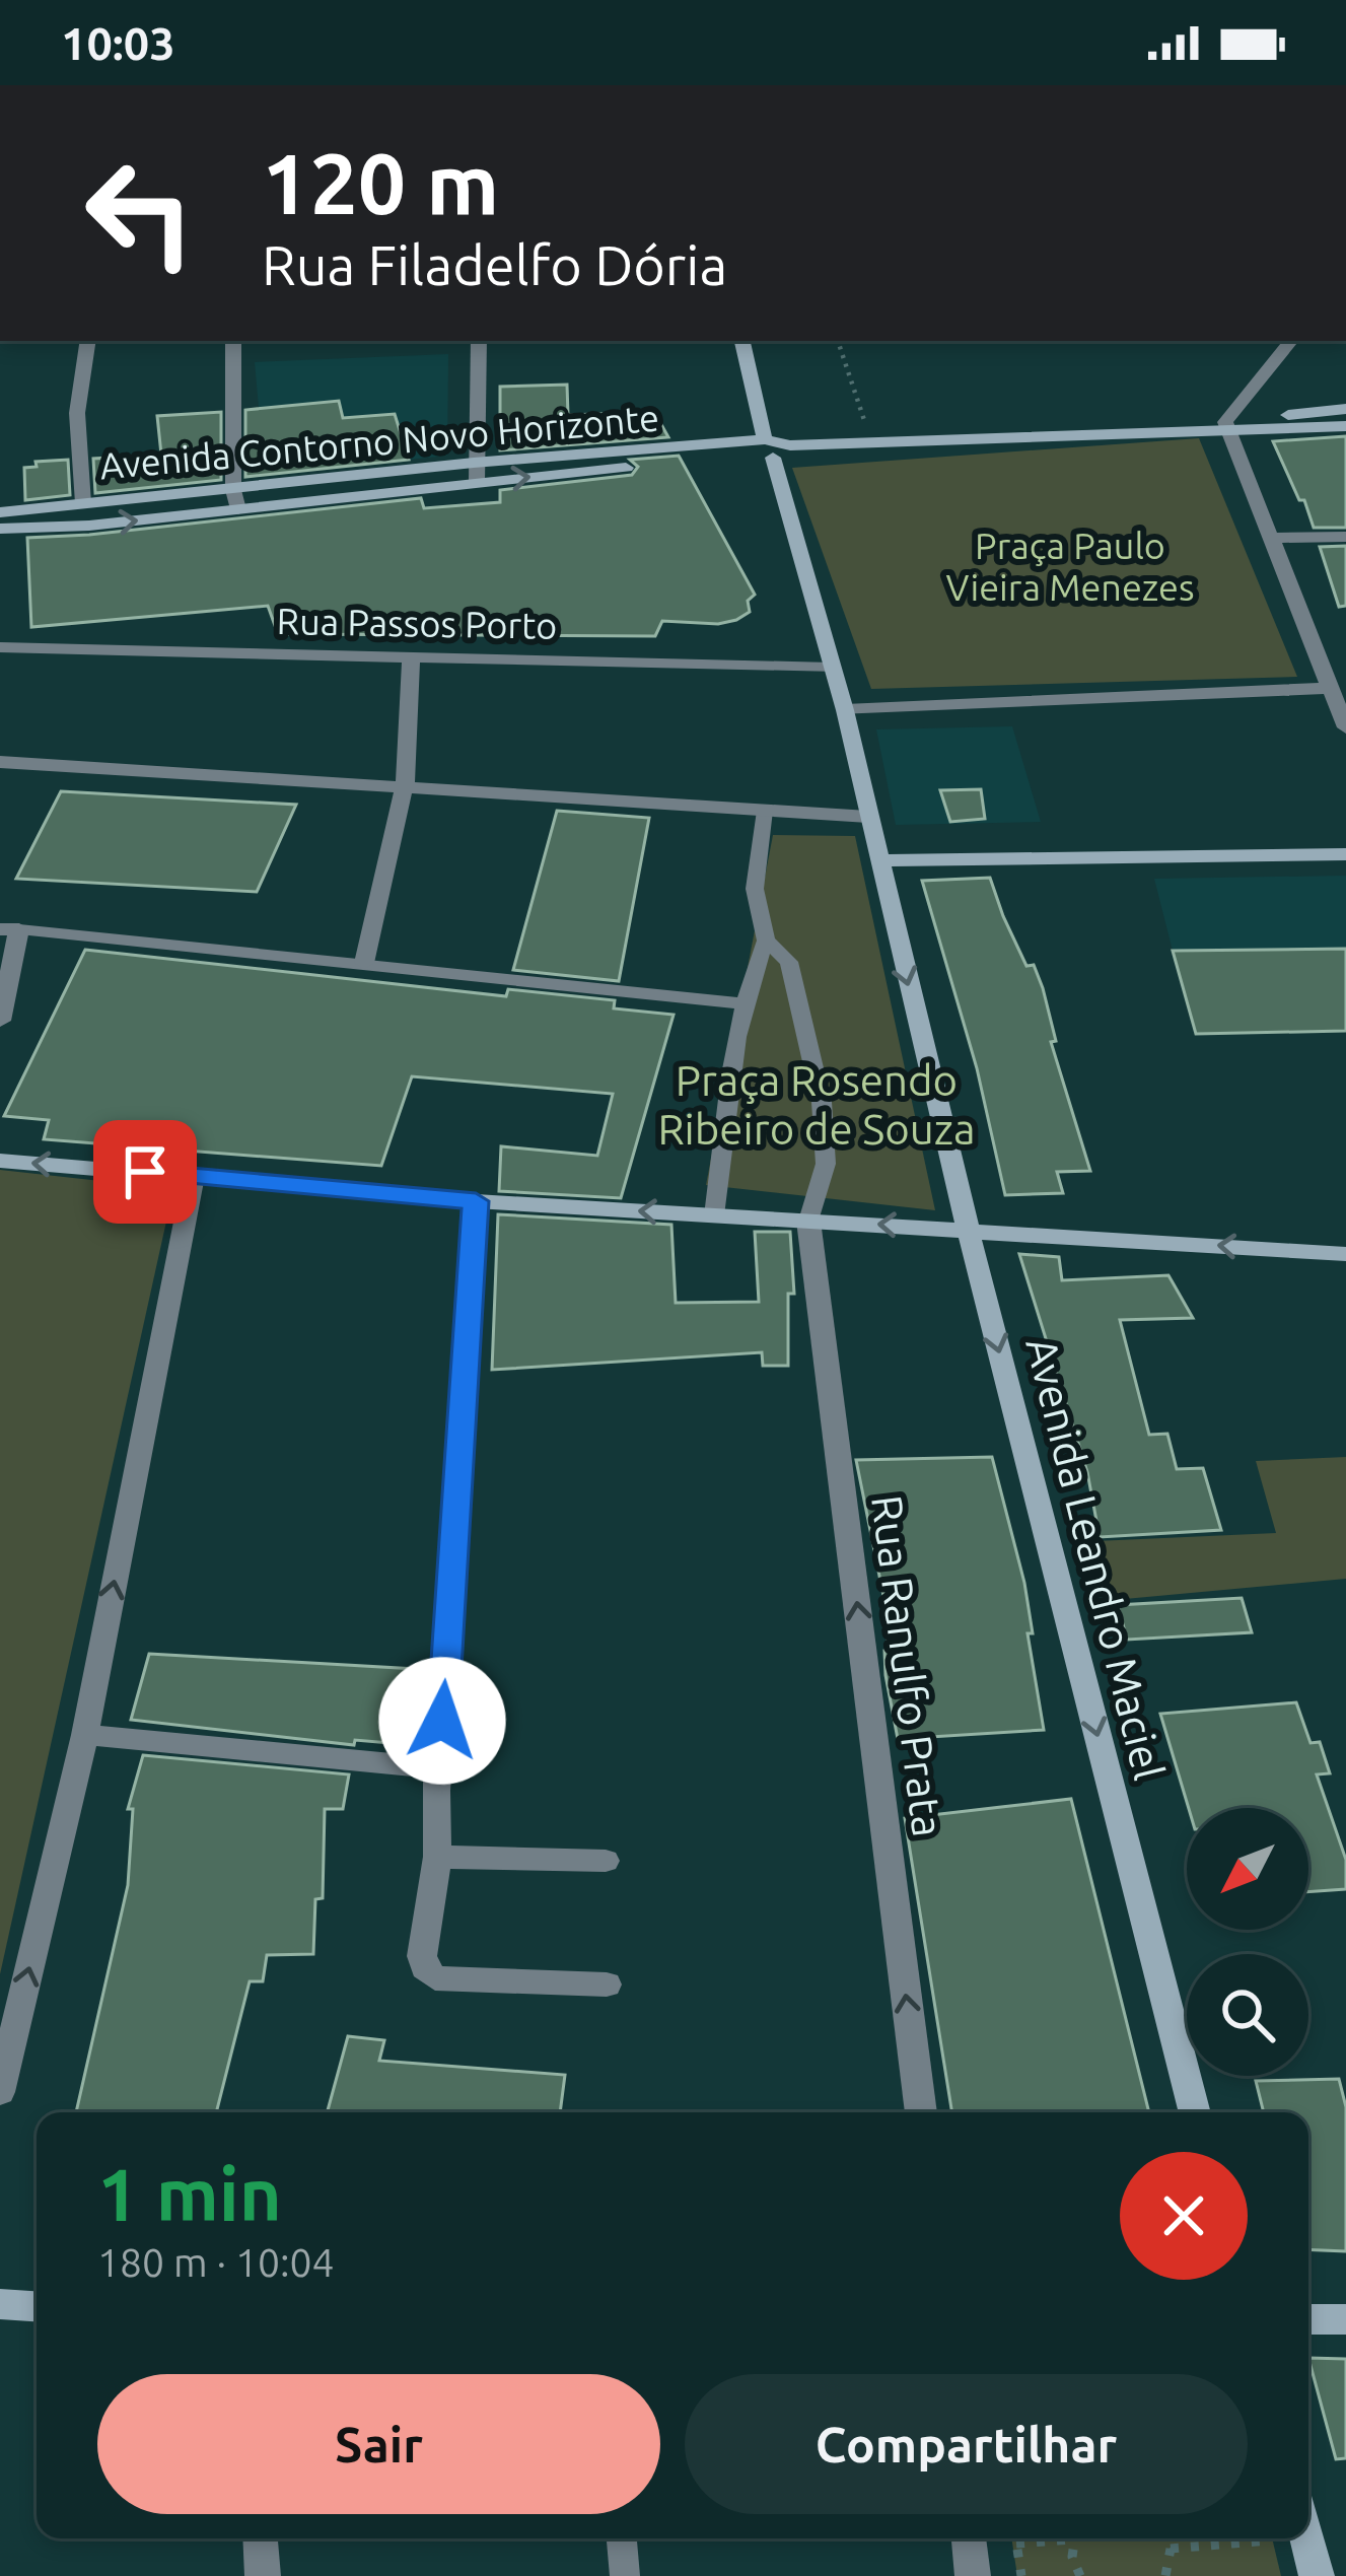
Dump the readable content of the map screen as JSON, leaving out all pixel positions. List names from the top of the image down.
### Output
{
  "streets": {
    "main road": ["Avenida Contorno Novo Horizonte", "Avenida Leandro Maciel"],
    "street": ["Rua Passos Porto", "Rua Ranulfo Prata"]
  },
  "one_way": ["Avenida Leandro Maciel", "Rua Ranulfo Prata"],
  "parks": ["Praça Paulo Vieira Menezes", "Praça Rosendo Ribeiro de Souza"],
  "north": "bottom left",
  "page": {
    "status": "10:03",
    "turn": ["120 m", "Rua Filadelfo Dória"],
    "heading": ["1 min", "180 m · 10:04"],
    "buttons": ["Sair", "Compartilhar"]
  }
}
